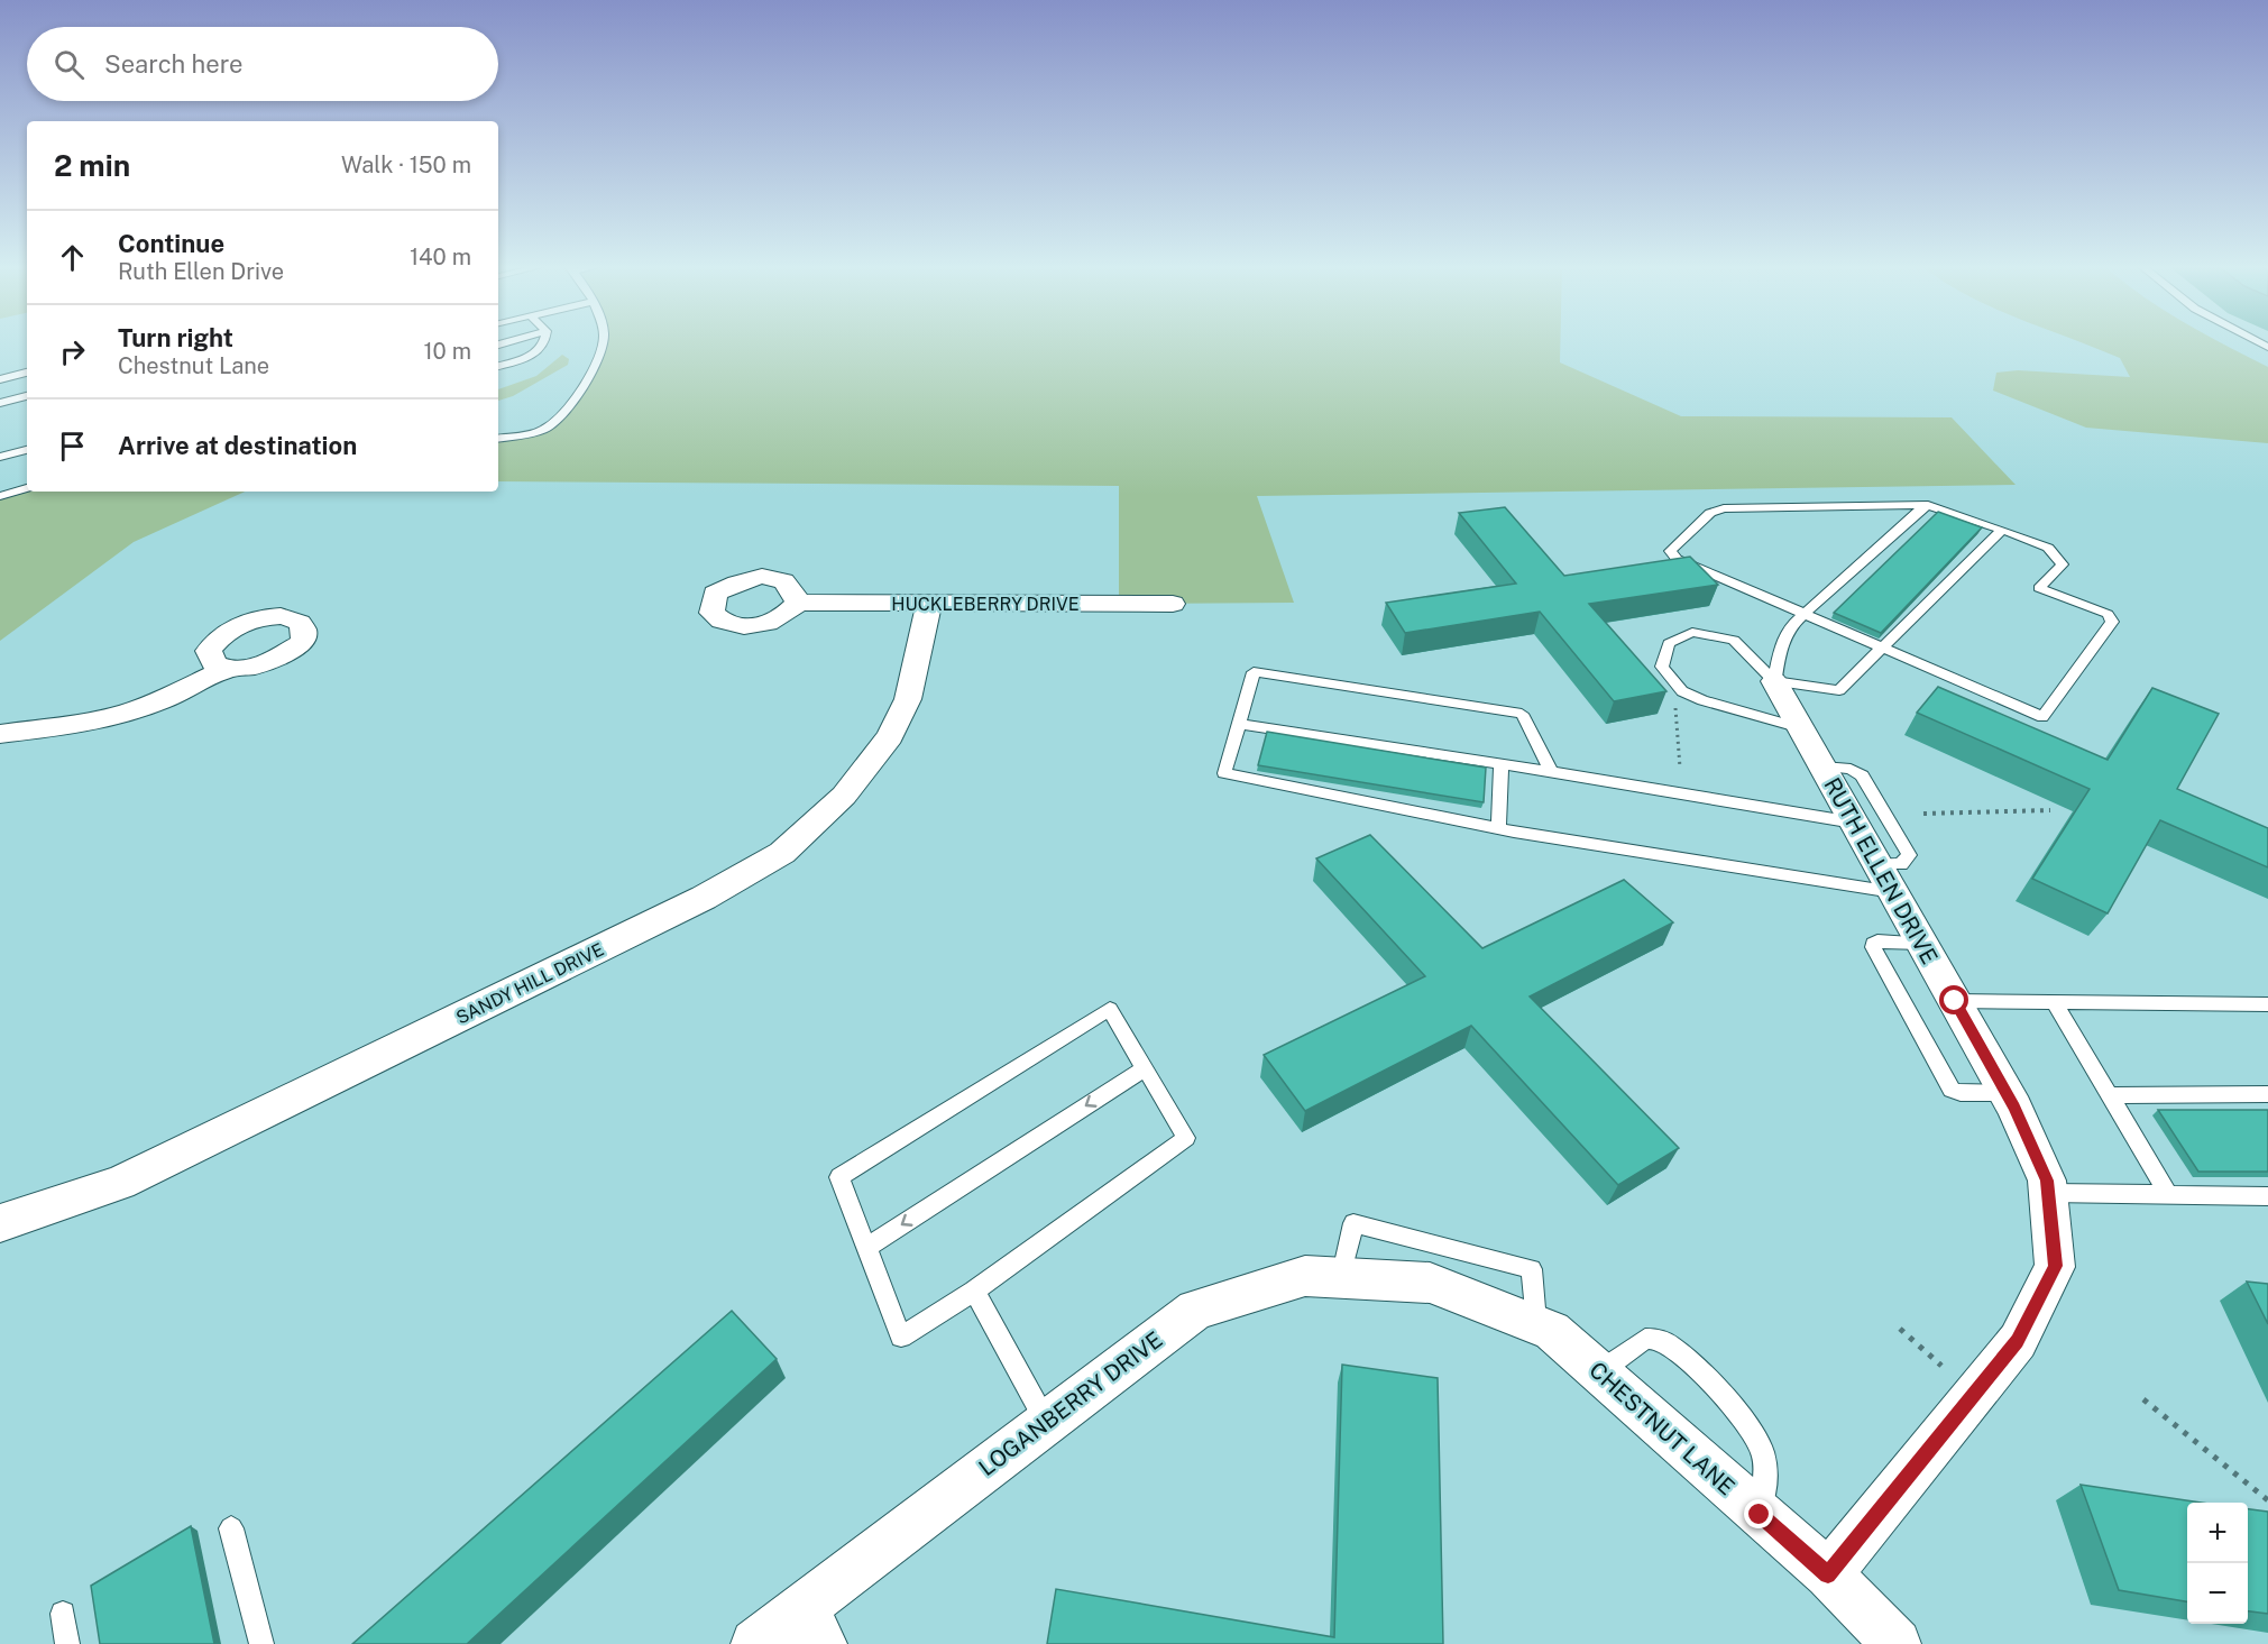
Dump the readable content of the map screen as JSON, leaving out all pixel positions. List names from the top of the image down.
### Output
{
  "streets": {
    "street": [
      "HUCKLEBERRY DRIVE",
      "RUTH ELLEN DRIVE",
      "SANDY HILL DRIVE",
      "LOGANBERRY DRIVE",
      "CHESTNUT LANE"
    ]
  },
  "crossings": [
    ["HUCKLEBERRY DRIVE", "SANDY HILL DRIVE"],
    ["RUTH ELLEN DRIVE", "CHESTNUT LANE"],
    ["LOGANBERRY DRIVE", "CHESTNUT LANE"]
  ],
  "page": {
    "search": "Search here",
    "heading": ["2 min", "Walk · 150 m"],
    "list": [
      ["Continue", "Ruth Ellen Drive", "140 m"],
      ["Turn right", "Chestnut Lane", "10 m"],
      "Arrive at destination"
    ],
    "map_buttons": ["+", "−"]
  }
}
